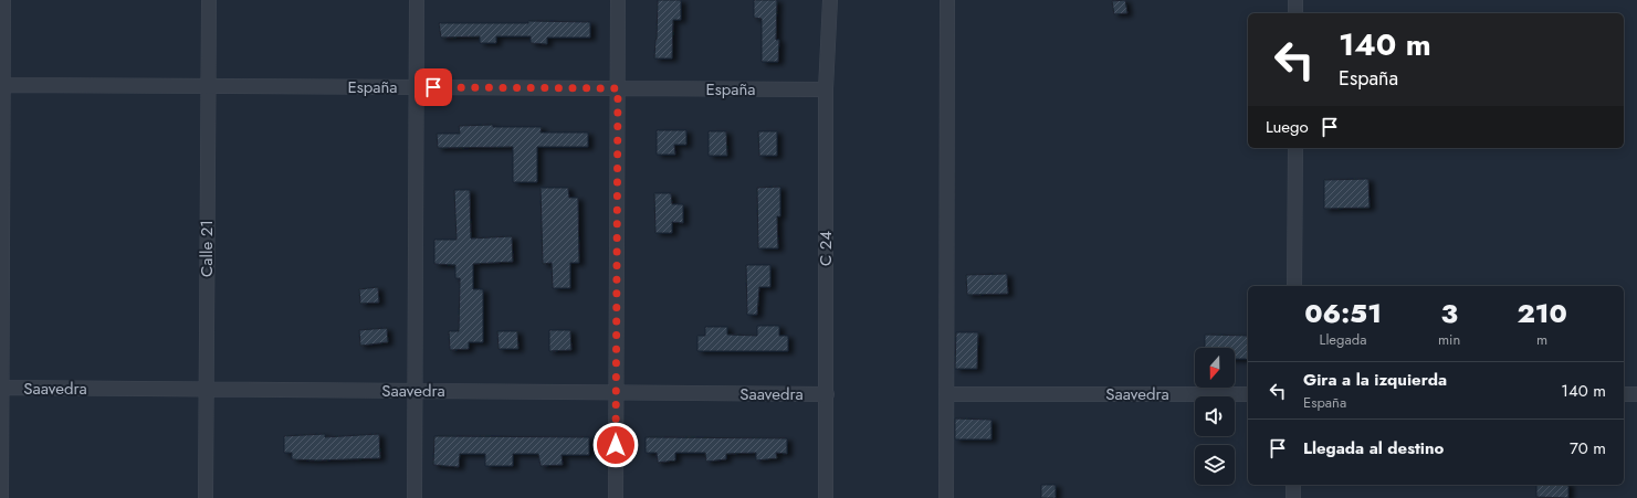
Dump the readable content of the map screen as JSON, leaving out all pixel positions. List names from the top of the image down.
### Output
{
  "streets": {
    "street": [
      "España",
      "Calle 21",
      "C 24",
      "Saavedra"
    ]
  },
  "crossings": [
    ["España", "Calle 21"],
    ["España", "C 24"],
    ["Calle 21", "Saavedra"],
    ["C 24", "Saavedra"]
  ],
  "north": "bottom",
  "page": {
    "turn": ["140 m", "España"],
    "then": "Luego",
    "eta": [
      "06:51",
      "Llegada",
      "3",
      "min",
      "210",
      "m"
    ],
    "list": [
      {
        "name": "Gira a la izquierda",
        "note": "España",
        "value": "140 m"
      },
      {
        "name": "Llegada al destino",
        "value": "70 m"
      }
    ]
  }
}
